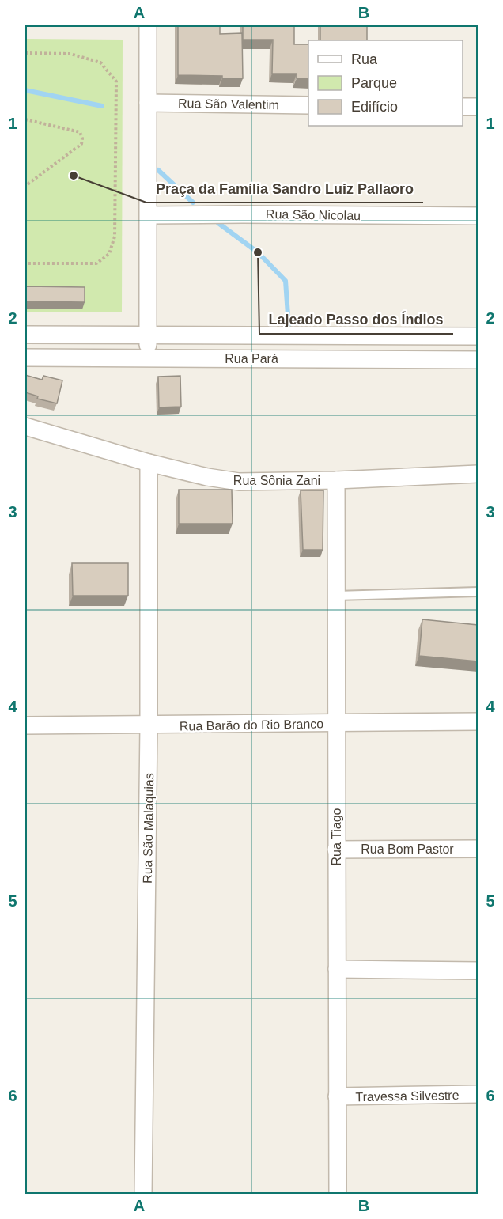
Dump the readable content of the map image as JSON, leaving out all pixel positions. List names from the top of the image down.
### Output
{
  "streets": {
    "street": [
      "Rua São Valentim",
      "Rua São Nicolau",
      "Rua Pará",
      "Rua Sônia Zani",
      "Rua Barão do Rio Branco",
      "Rua São Malaquias",
      "Rua Tiago",
      "Rua Bom Pastor",
      "Travessa Silvestre"
    ]
  },
  "crossings": [
    ["Rua Sônia Zani", "Rua São Malaquias"],
    ["Rua Sônia Zani", "Rua Tiago"],
    ["Rua Barão do Rio Branco", "Rua São Malaquias"],
    ["Rua Barão do Rio Branco", "Rua Tiago"],
    ["Rua Tiago", "Rua Bom Pastor"],
    ["Rua Tiago", "Travessa Silvestre"]
  ],
  "places": ["Praça da Família Sandro Luiz Pallaoro", "Lajeado Passo dos Índios"],
  "legend": ["Rua", "Parque", "Edifício"],
  "grid": {
    "columns": ["A", "B"],
    "rows": [
      "1",
      "2",
      "3",
      "4",
      "5",
      "6"
    ]
  }
}
